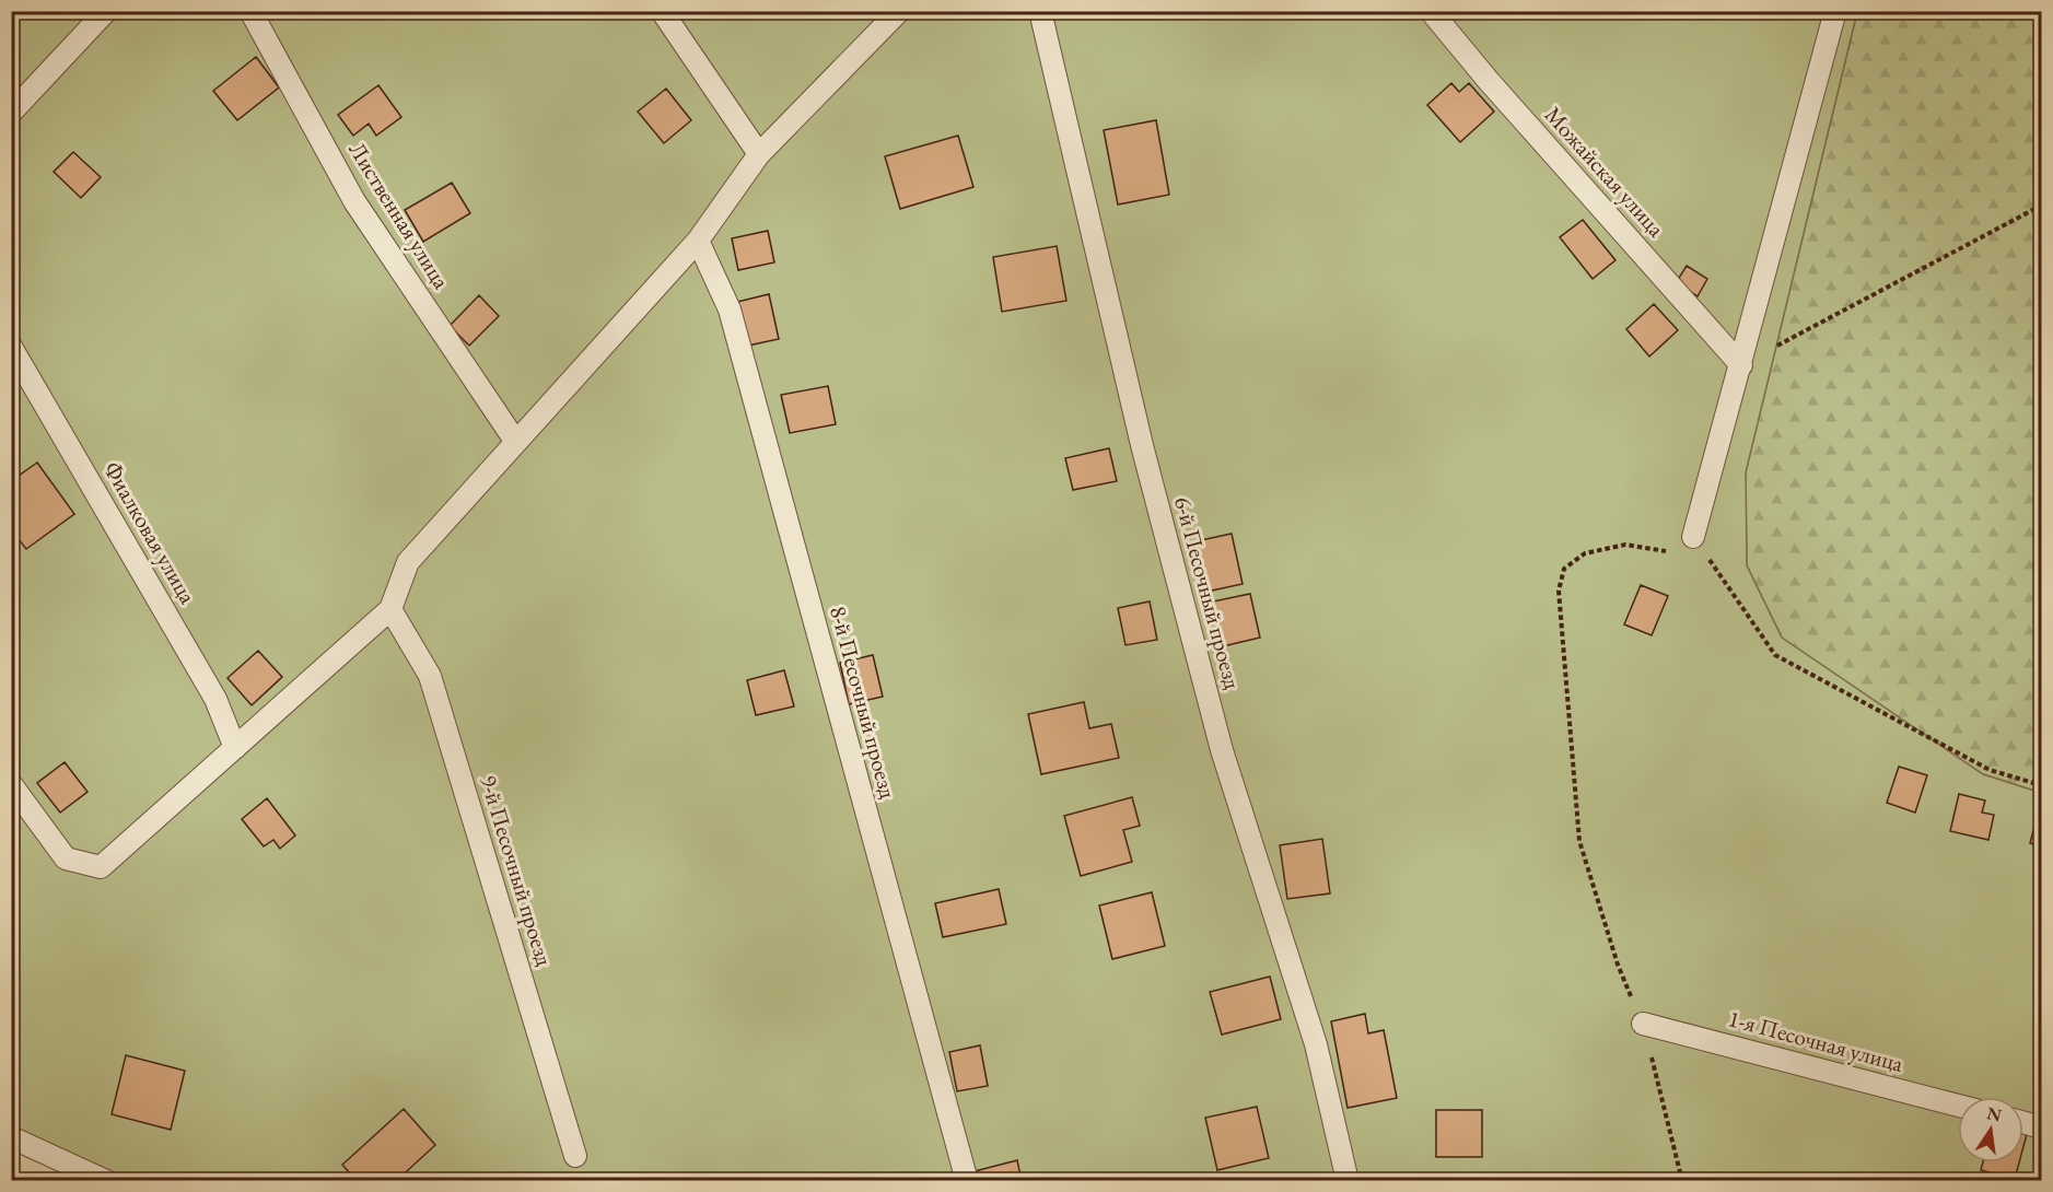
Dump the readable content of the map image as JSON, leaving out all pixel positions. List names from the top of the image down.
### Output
{
  "streets": {
    "lane": [
      "Можайская улица",
      "Лиственная улица",
      "Фиалковая улица",
      "6-й Песочный проезд",
      "8-й Песочный проезд",
      "9-й Песочный проезд",
      "1-я Песочная улица"
    ]
  },
  "north": "top"
}
